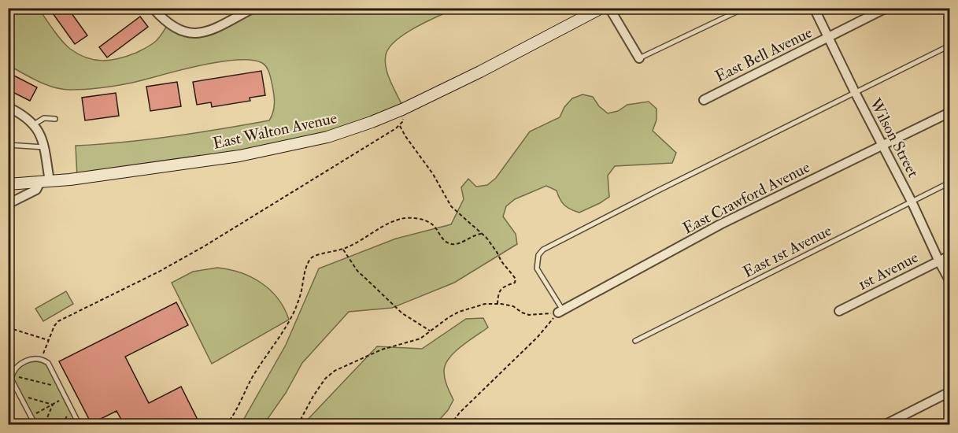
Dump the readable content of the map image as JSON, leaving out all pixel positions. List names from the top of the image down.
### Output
{
  "streets": {
    "main road": ["East Walton Avenue"],
    "street": [
      "East Bell Avenue",
      "Wilson Street",
      "East Crawford Avenue",
      "1st Avenue"
    ],
    "lane": ["East 1st Avenue"]
  },
  "crossings": [
    ["East Bell Avenue", "Wilson Street"],
    ["Wilson Street", "East Crawford Avenue"],
    ["Wilson Street", "East 1st Avenue"],
    ["Wilson Street", "1st Avenue"]
  ]
}
